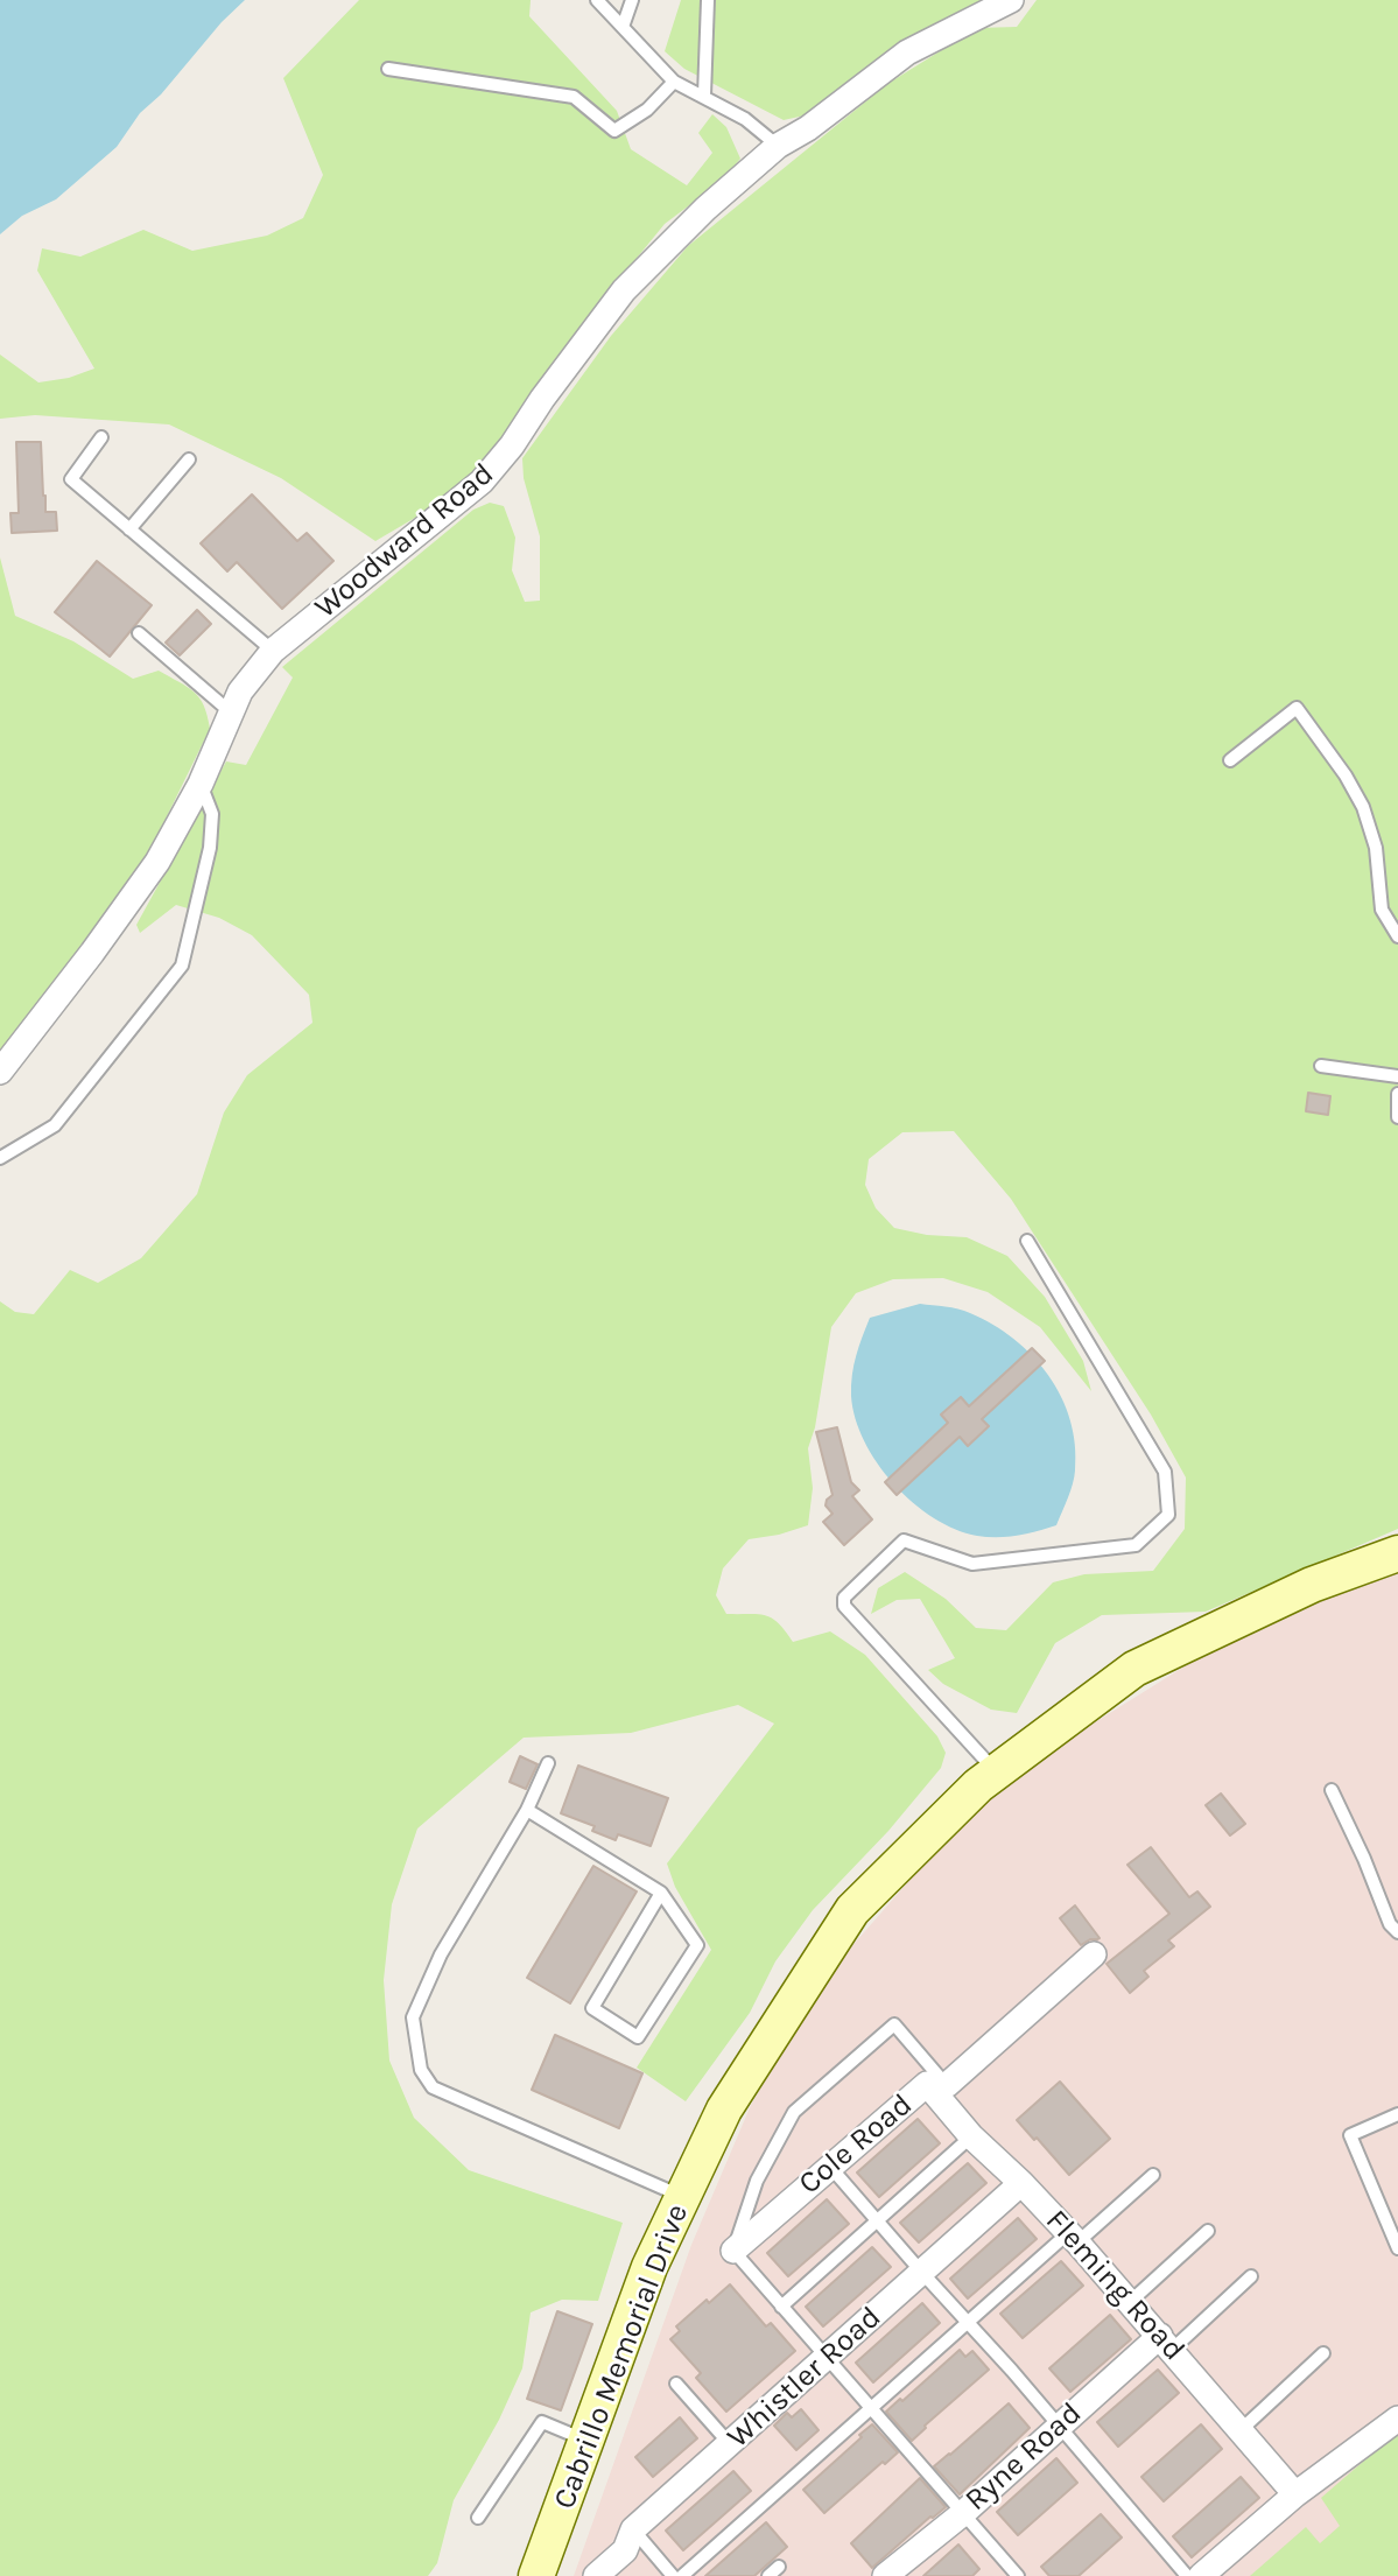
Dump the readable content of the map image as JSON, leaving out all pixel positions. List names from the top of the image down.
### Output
{
  "streets": {
    "main road": ["Cabrillo Memorial Drive"],
    "street": [
      "Woodward Road",
      "Cole Road",
      "Fleming Road",
      "Whistler Road",
      "Ryne Road"
    ]
  },
  "crossings": [
    ["Cole Road", "Fleming Road"],
    ["Fleming Road", "Whistler Road"],
    ["Fleming Road", "Ryne Road"]
  ]
}
